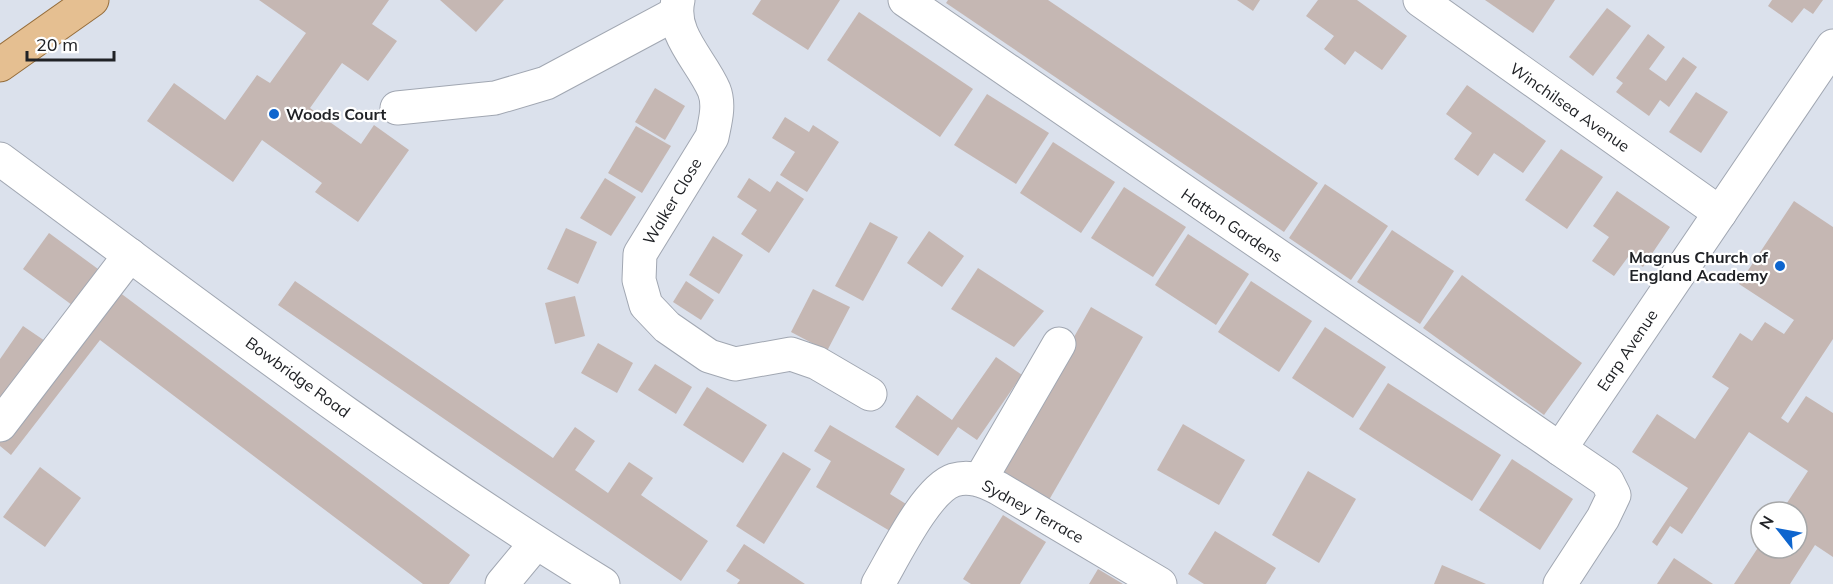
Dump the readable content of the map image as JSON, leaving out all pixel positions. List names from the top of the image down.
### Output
{
  "streets": {
    "street": [
      "Winchilsea Avenue",
      "Walker Close",
      "Hatton Gardens",
      "Earp Avenue",
      "Bowbridge Road",
      "Sydney Terrace"
    ]
  },
  "crossings": [
    ["Winchilsea Avenue", "Earp Avenue"],
    ["Hatton Gardens", "Earp Avenue"]
  ],
  "places": ["Woods Court", "Magnus Church of England Academy"],
  "scale_bar": "20 m",
  "north": "top left"
}
